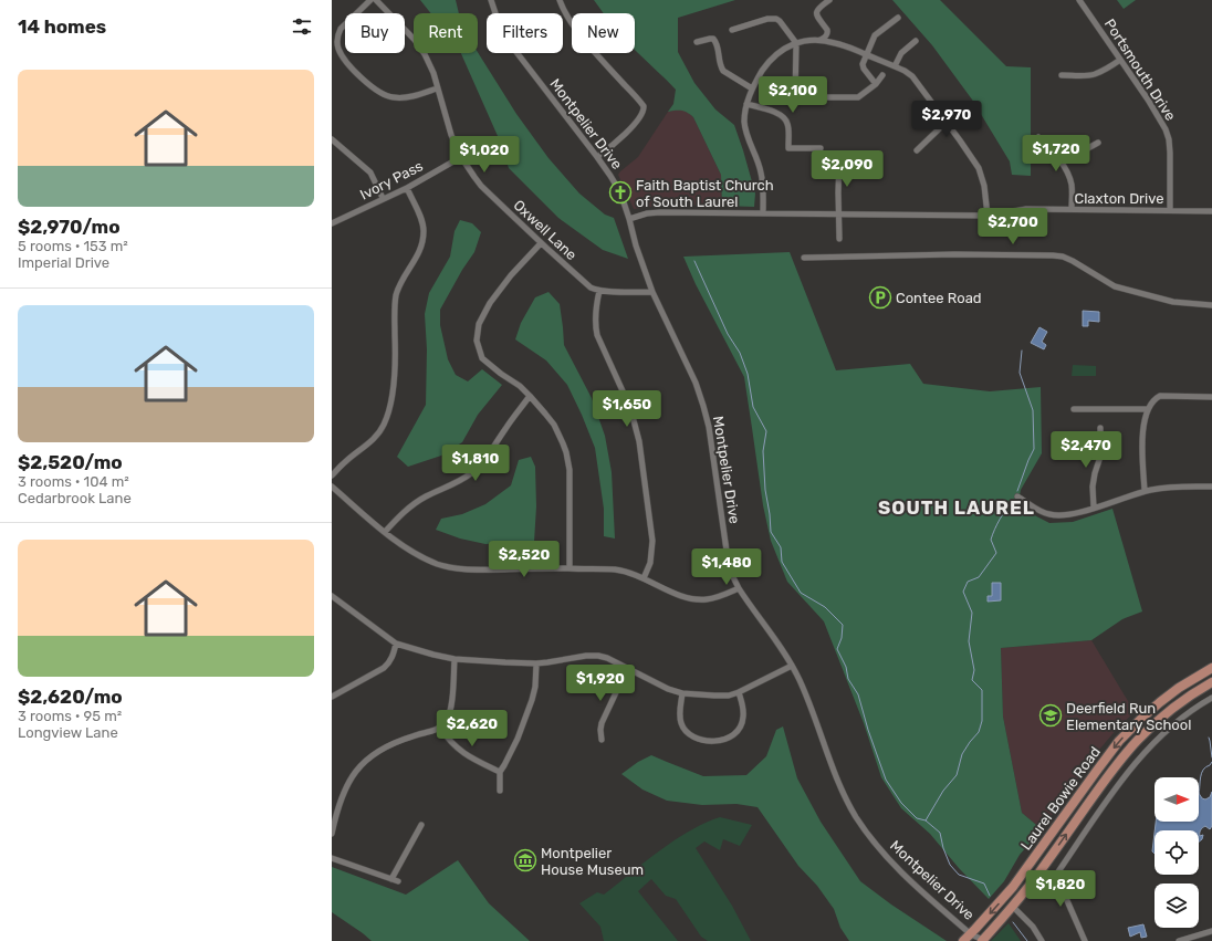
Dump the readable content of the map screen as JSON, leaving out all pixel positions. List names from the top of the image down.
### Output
{
  "streets": {
    "main road": ["Laurel Bowie Road"],
    "street": [
      "Portsmouth Drive",
      "Montpelier Drive",
      "Ivory Pass",
      "Claxton Drive",
      "Oxwell Lane"
    ]
  },
  "crossings": [
    ["Portsmouth Drive", "Claxton Drive"],
    ["Montpelier Drive", "Claxton Drive"],
    ["Montpelier Drive", "Oxwell Lane"],
    ["Montpelier Drive", "Laurel Bowie Road"],
    ["Ivory Pass", "Oxwell Lane"]
  ],
  "districts": ["SOUTH LAUREL"],
  "places": {
    "church": ["Faith Baptist Church of South Laurel"],
    "parking": ["Contee Road"],
    "school or university": ["Deerfield Run Elementary School"],
    "museum": ["Montpelier House Museum"]
  },
  "north": "right",
  "page": {
    "heading": "14 homes",
    "chip": [
      "Buy",
      "Rent",
      "Filters",
      "New"
    ],
    "list": [
      {
        "name": "$2,970/mo",
        "note": "5 rooms · 153 m² · Imperial Drive"
      },
      {
        "name": "$2,520/mo",
        "note": "3 rooms · 104 m² · Cedarbrook Lane"
      },
      {
        "name": "$2,620/mo",
        "note": "3 rooms · 95 m² · Longview Lane"
      }
    ],
    "price": [
      "$2,100",
      "$2,970",
      "$1,720",
      "$1,020",
      "$2,090",
      "$2,700",
      "$1,650",
      "$2,470",
      "$1,810",
      "$2,520",
      "$1,480",
      "$1,920",
      "$2,620",
      "$1,820"
    ]
  }
}
